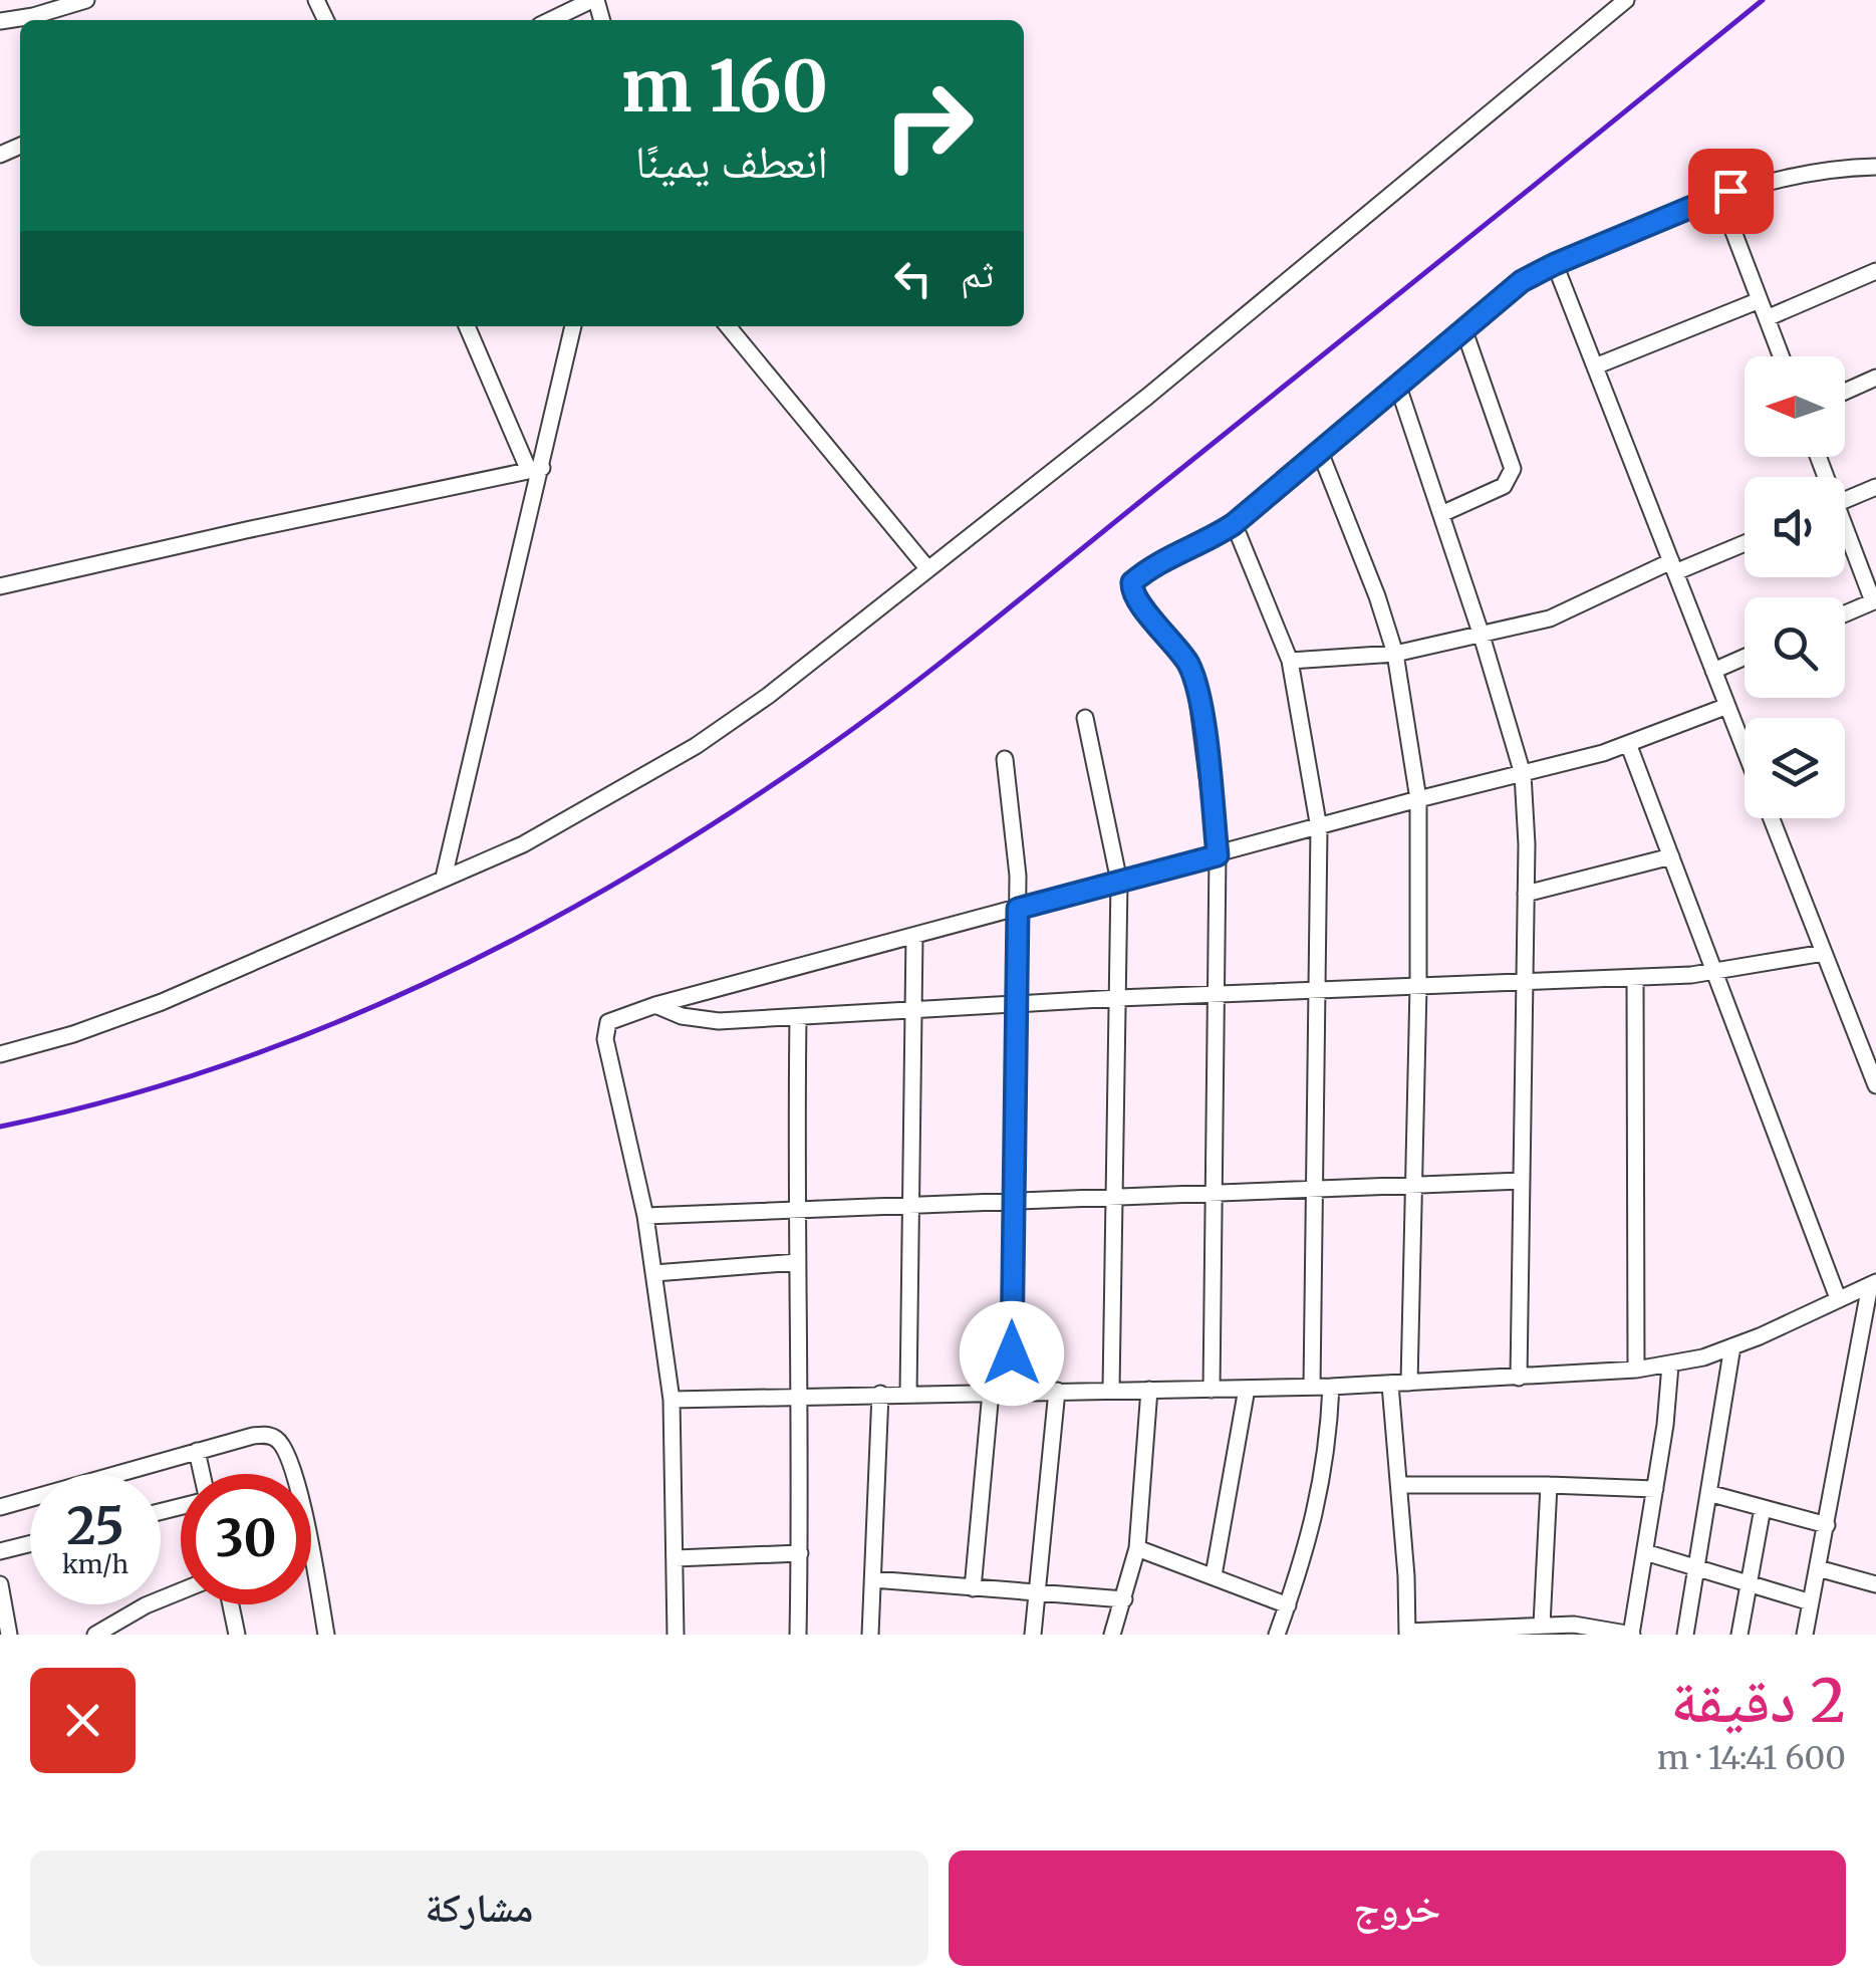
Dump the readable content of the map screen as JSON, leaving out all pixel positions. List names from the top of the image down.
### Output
{
  "north": "left",
  "page": {
    "turn": ["160 m", "انعطف يمينًا"],
    "then": "ثم",
    "speed": "25 km/h",
    "limit": "30",
    "heading": ["2 دقيقة", "600 m · 14:41"],
    "buttons": ["خروج", "مشاركة"]
  }
}
